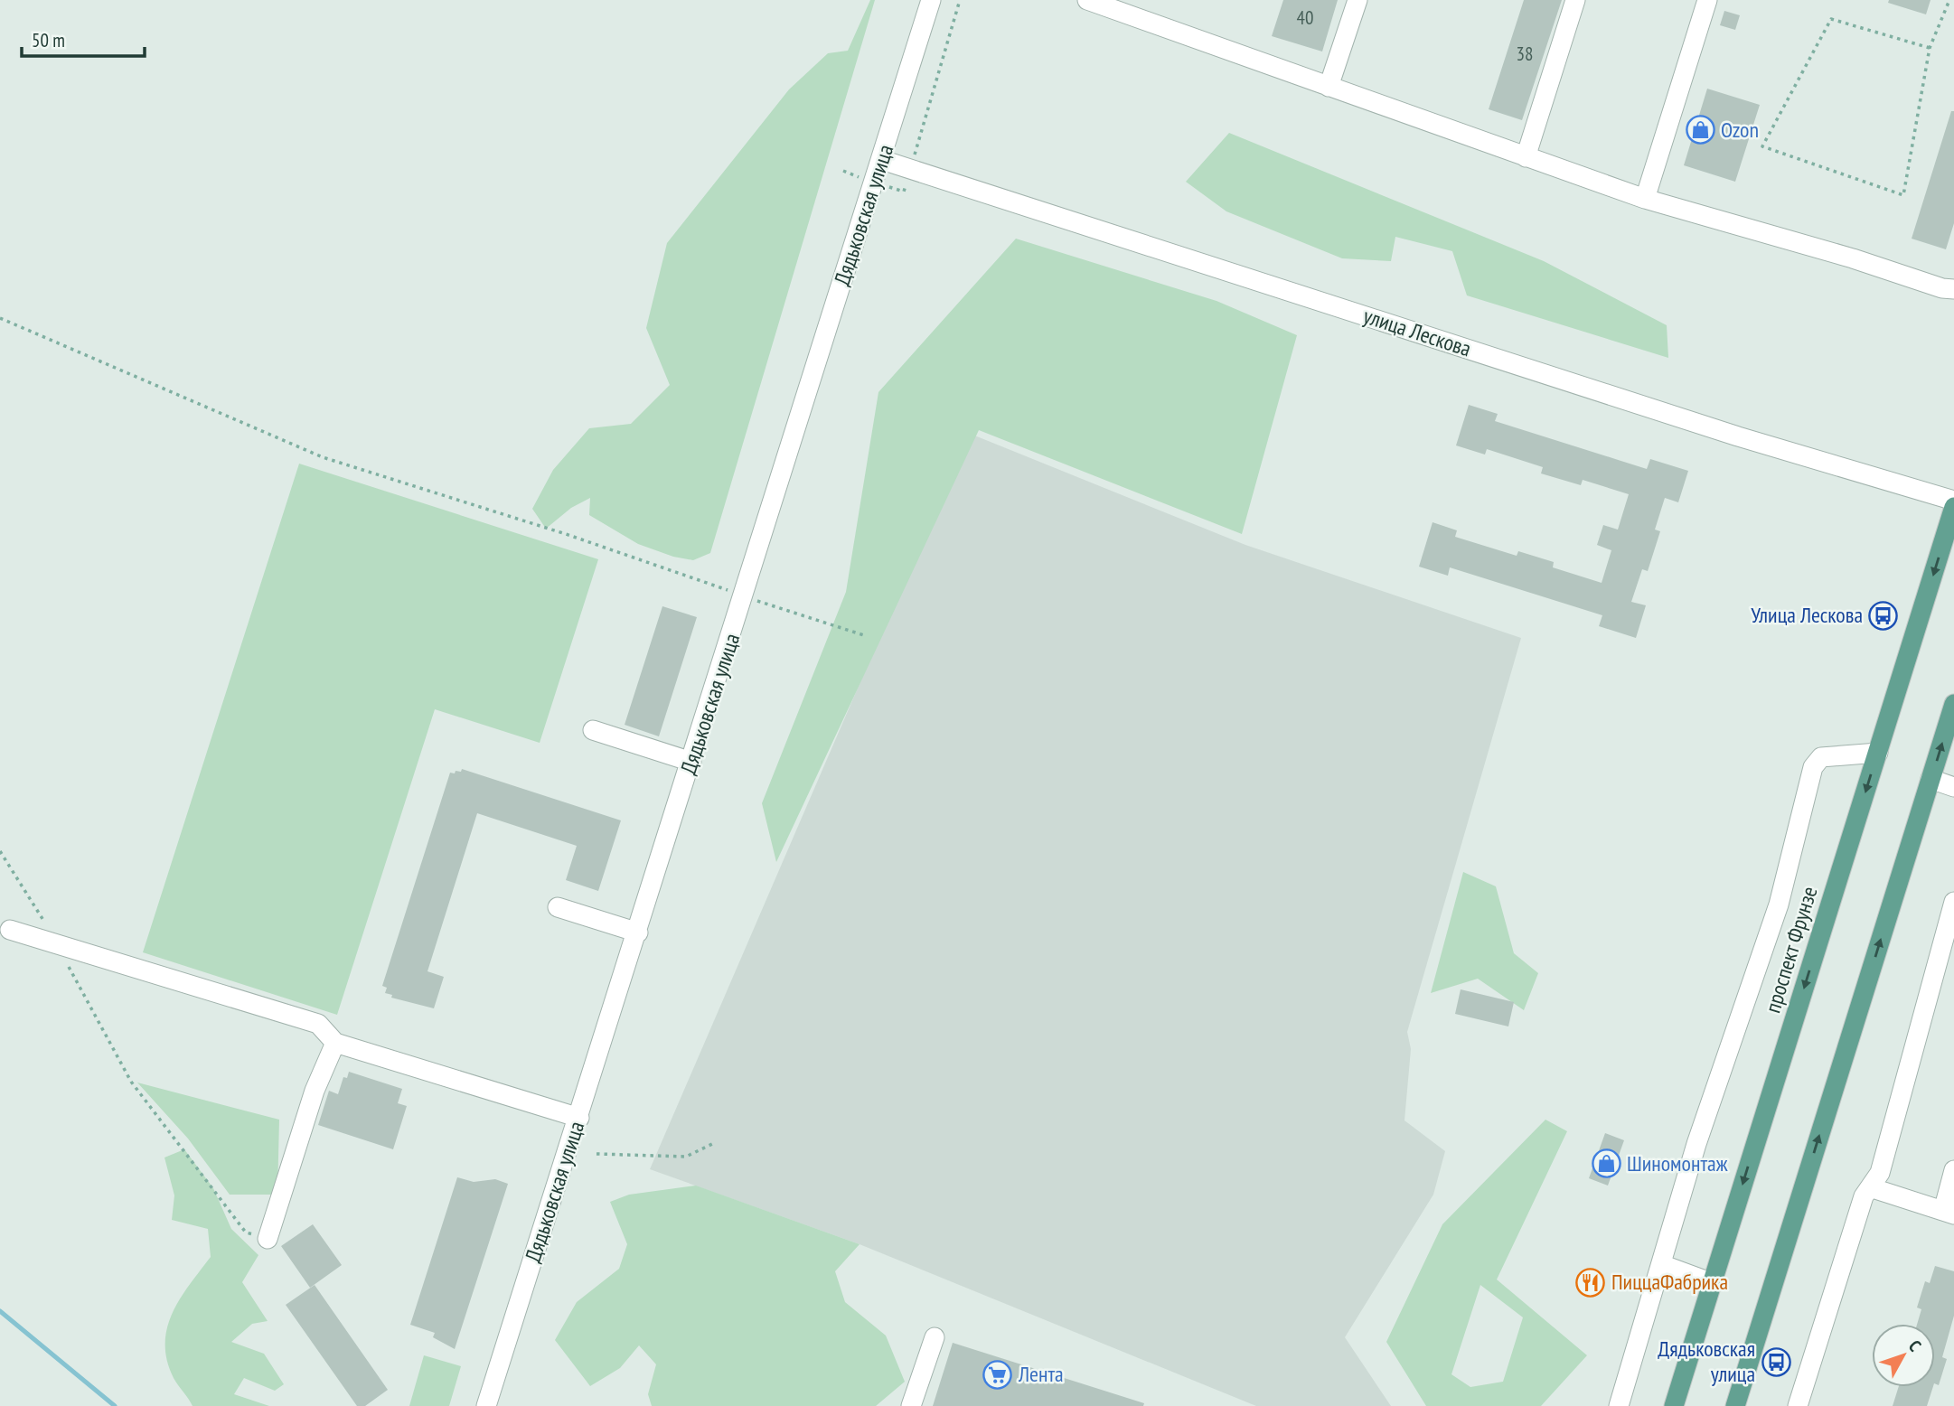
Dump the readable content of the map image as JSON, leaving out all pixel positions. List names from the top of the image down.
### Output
{
  "streets": {
    "main road": ["проспект Фрунзе"],
    "street": ["Дядьковская улица", "улица Лескова"]
  },
  "crossings": [
    ["Дядьковская улица", "улица Лескова"]
  ],
  "places": {
    "shop": ["Ozon", "Шиномонтаж"],
    "bus stop": ["Улица Лескова", "Дядьковская улица"],
    "restaurant": ["ПиццаФабрика"],
    "supermarket": ["Лента"]
  },
  "house_numbers": ["40", "38"],
  "scale_bar": "50 m",
  "north": "top right"
}
